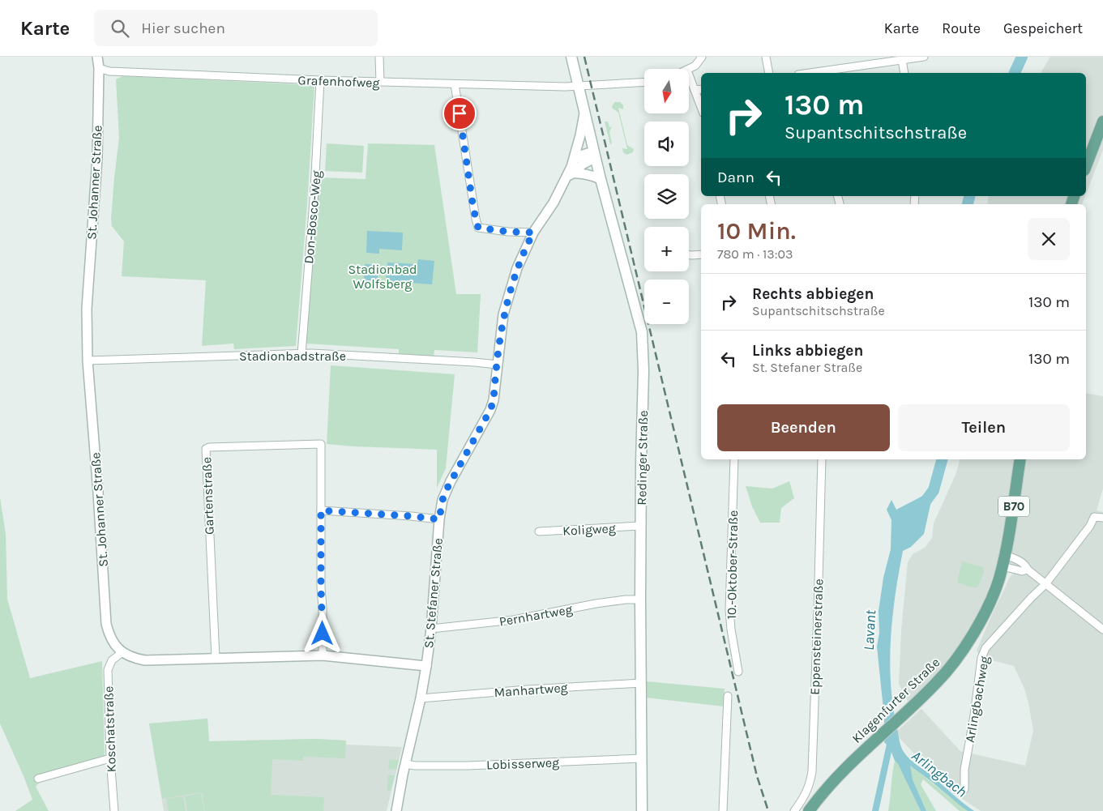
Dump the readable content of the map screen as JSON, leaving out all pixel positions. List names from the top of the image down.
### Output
{
  "streets": {
    "main road": [
      "Redinger Straße",
      "B70",
      "St. Stefaner Straße",
      "Klagenfurter Straße"
    ],
    "street": [
      "Grafenhofweg",
      "St. Johanner Straße",
      "Don-Bosco-Weg",
      "Stadionbadstraße",
      "Gartenstraße",
      "Koligweg",
      "10.-Oktober-Straße",
      "Pernhartweg",
      "Eppensteinerstraße",
      "Manhartweg",
      "Arlingbachweg",
      "Koschatstraße",
      "Lobisserweg"
    ]
  },
  "crossings": [
    ["Grafenhofweg", "St. Johanner Straße"],
    ["Grafenhofweg", "Don-Bosco-Weg"],
    ["Grafenhofweg", "St. Stefaner Straße"],
    ["St. Johanner Straße", "Stadionbadstraße"],
    ["St. Johanner Straße", "Koschatstraße"],
    ["Don-Bosco-Weg", "Stadionbadstraße"],
    ["Stadionbadstraße", "St. Stefaner Straße"],
    ["Redinger Straße", "Koligweg"],
    ["Redinger Straße", "St. Stefaner Straße"],
    ["Redinger Straße", "Pernhartweg"],
    ["Redinger Straße", "Manhartweg"],
    ["Redinger Straße", "Lobisserweg"],
    ["St. Stefaner Straße", "Pernhartweg"],
    ["St. Stefaner Straße", "Manhartweg"],
    ["St. Stefaner Straße", "Lobisserweg"]
  ],
  "water": ["Lavant", "Arlingbach"],
  "parks": ["Stadionbad Wolfsberg"],
  "north": "bottom",
  "page": {
    "header": "Karte",
    "search": "Hier suchen",
    "nav": ["Karte", "Route", "Gespeichert"],
    "map_buttons": ["+", "−"],
    "turn": ["130 m", "Supantschitschstraße"],
    "then": "Dann",
    "heading": ["10 Min.", "780 m · 13:03"],
    "list": [
      {
        "name": "Rechts abbiegen",
        "note": "Supantschitschstraße",
        "value": "130 m"
      },
      {
        "name": "Links abbiegen",
        "note": "St. Stefaner Straße",
        "value": "130 m"
      }
    ],
    "buttons": ["Beenden", "Teilen"]
  }
}
